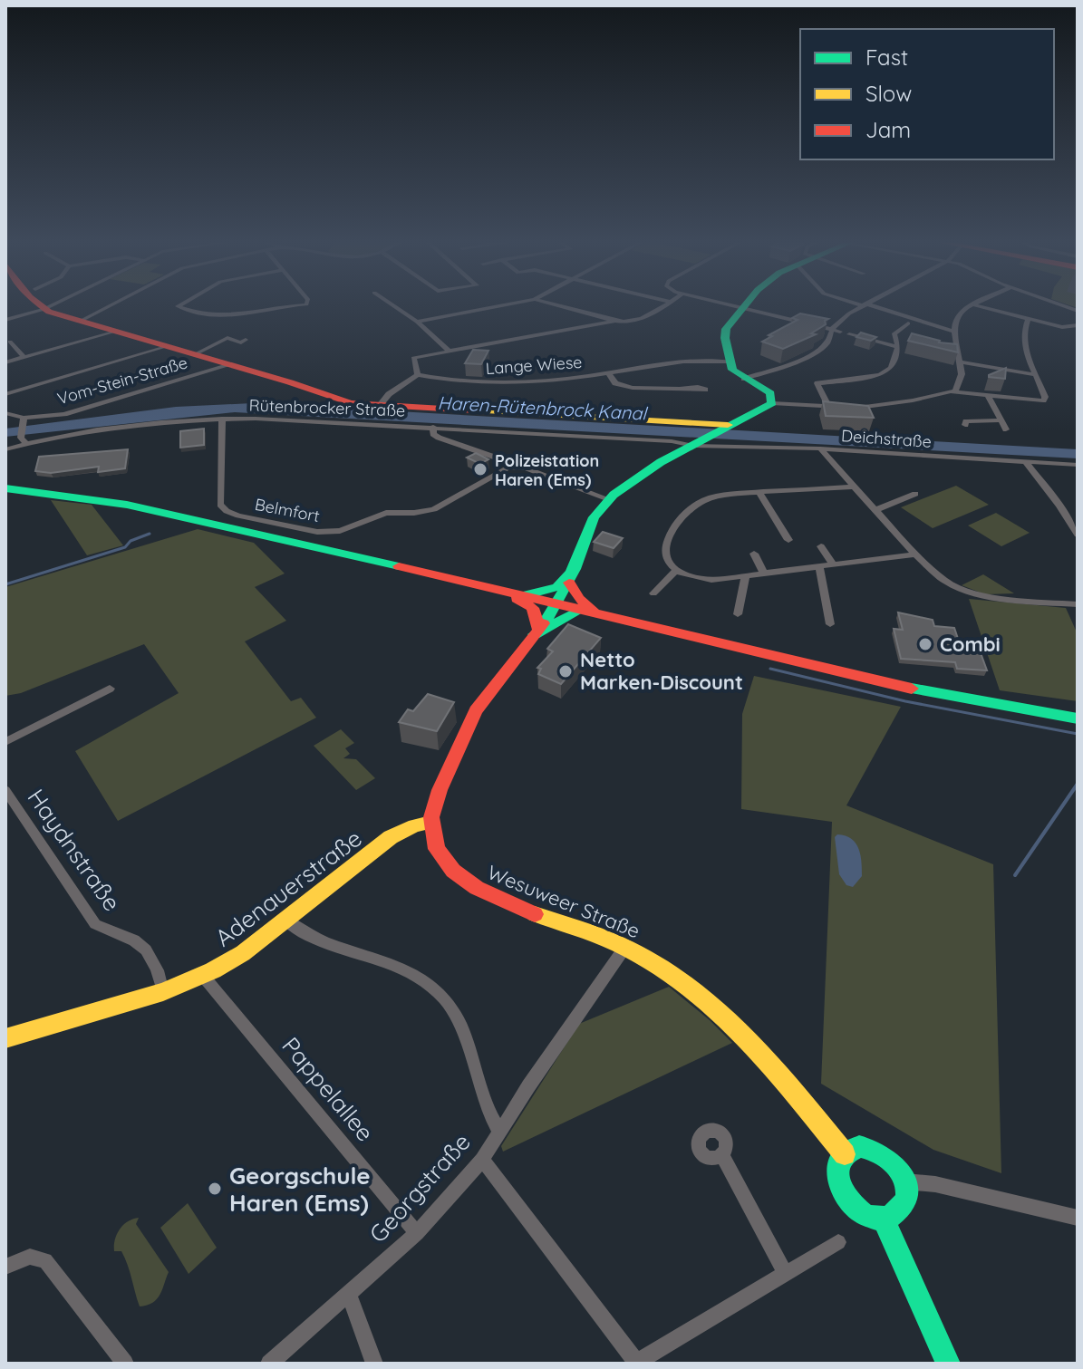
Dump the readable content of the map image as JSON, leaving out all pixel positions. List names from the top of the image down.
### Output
{
  "streets": {
    "main road": ["Adenauerstraße", "Wesuweer Straße"],
    "street": [
      "Lange Wiese",
      "Vom-Stein-Straße",
      "Rütenbrocker Straße",
      "Deichstraße",
      "Belmfort",
      "Haydnstraße",
      "Pappelallee",
      "Georgstraße"
    ]
  },
  "crossings": [
    ["Rütenbrocker Straße", "Deichstraße"],
    ["Rütenbrocker Straße", "Belmfort"],
    ["Haydnstraße", "Adenauerstraße"],
    ["Adenauerstraße", "Wesuweer Straße"],
    ["Adenauerstraße", "Pappelallee"],
    ["Wesuweer Straße", "Georgstraße"],
    ["Pappelallee", "Georgstraße"]
  ],
  "water": ["Haren-Rütenbrock Kanal"],
  "places": [
    "Polizeistation Haren (Ems)",
    "Combi",
    "Netto Marken-Discount",
    "Georgschule Haren (Ems)"
  ],
  "legend": ["Fast", "Slow", "Jam"]
}
